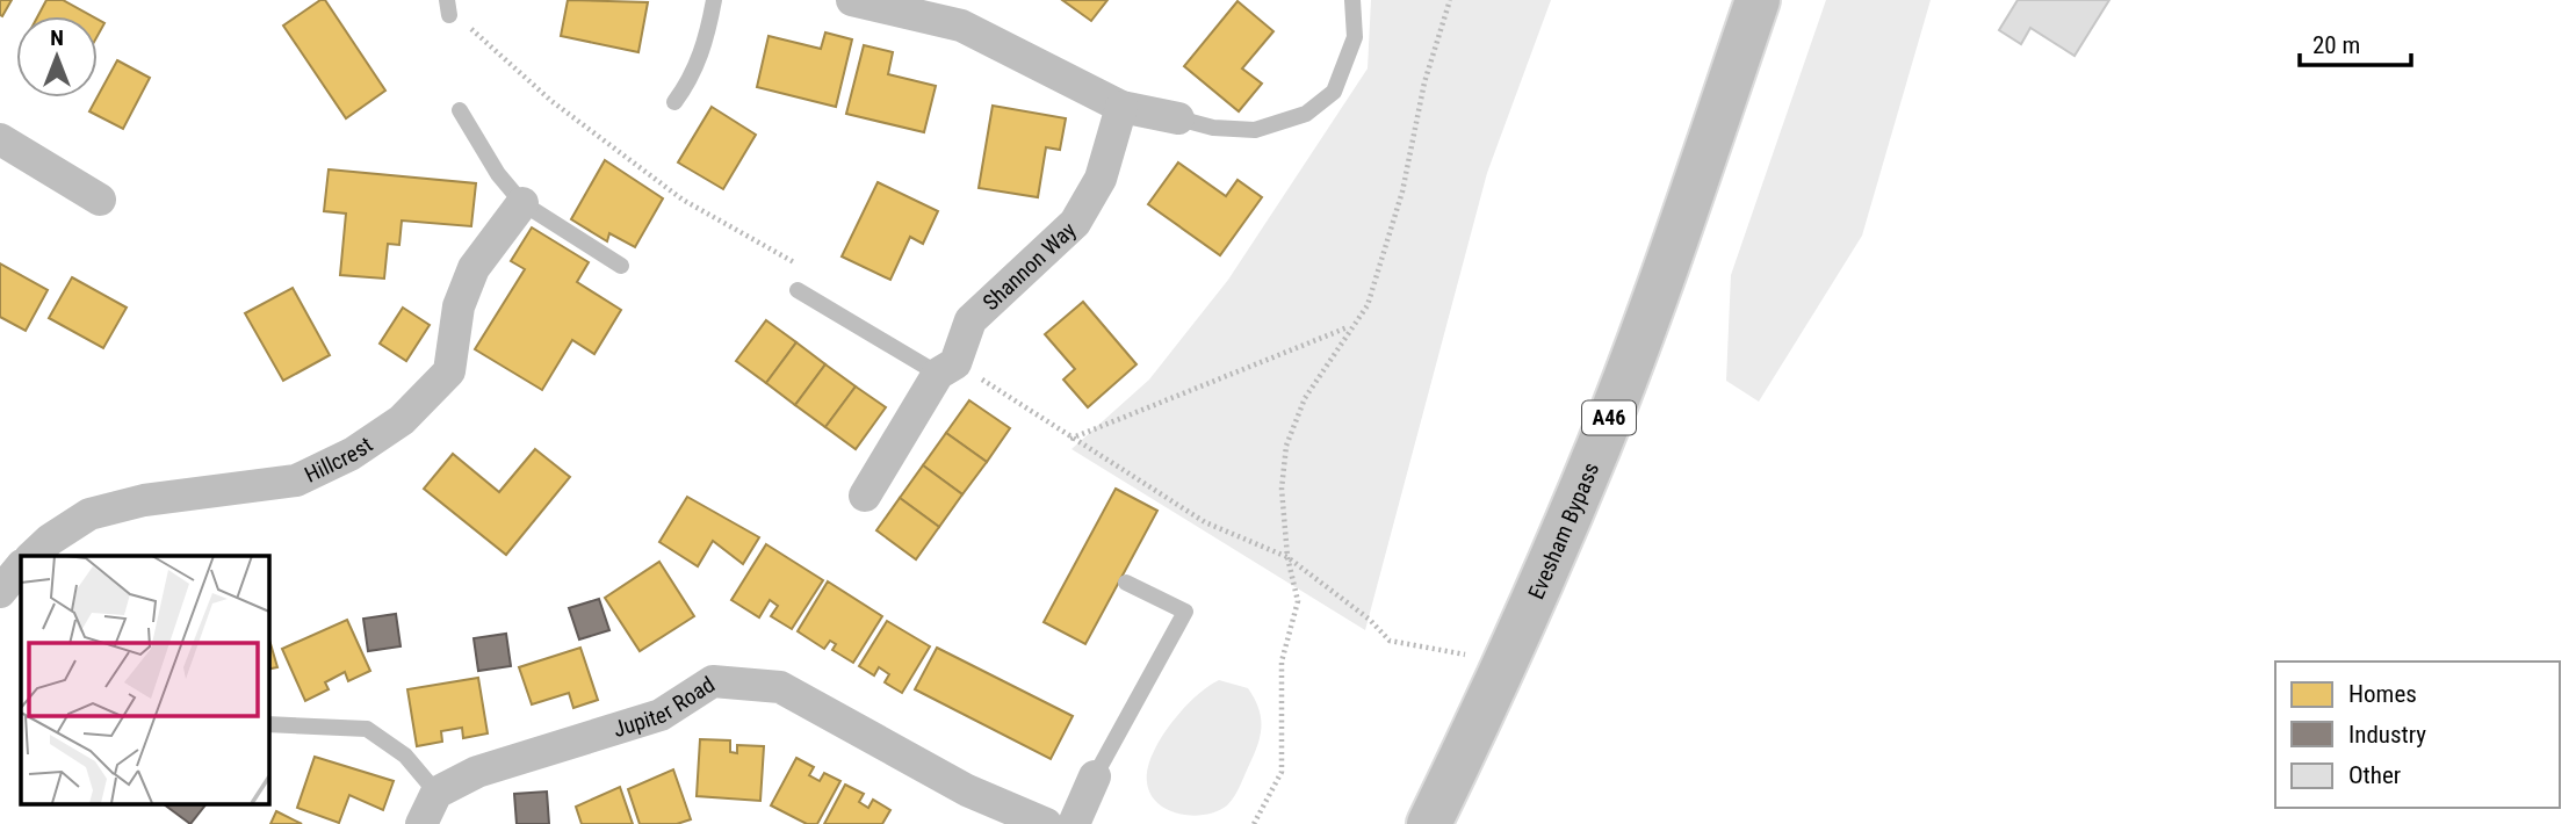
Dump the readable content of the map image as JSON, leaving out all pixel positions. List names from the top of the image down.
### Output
{
  "streets": {
    "highway": ["A46", "Evesham Bypass"],
    "street": ["Shannon Way", "Hillcrest", "Jupiter Road"]
  },
  "legend": ["Homes", "Industry", "Other"],
  "scale_bar": "20 m",
  "north": "top"
}
